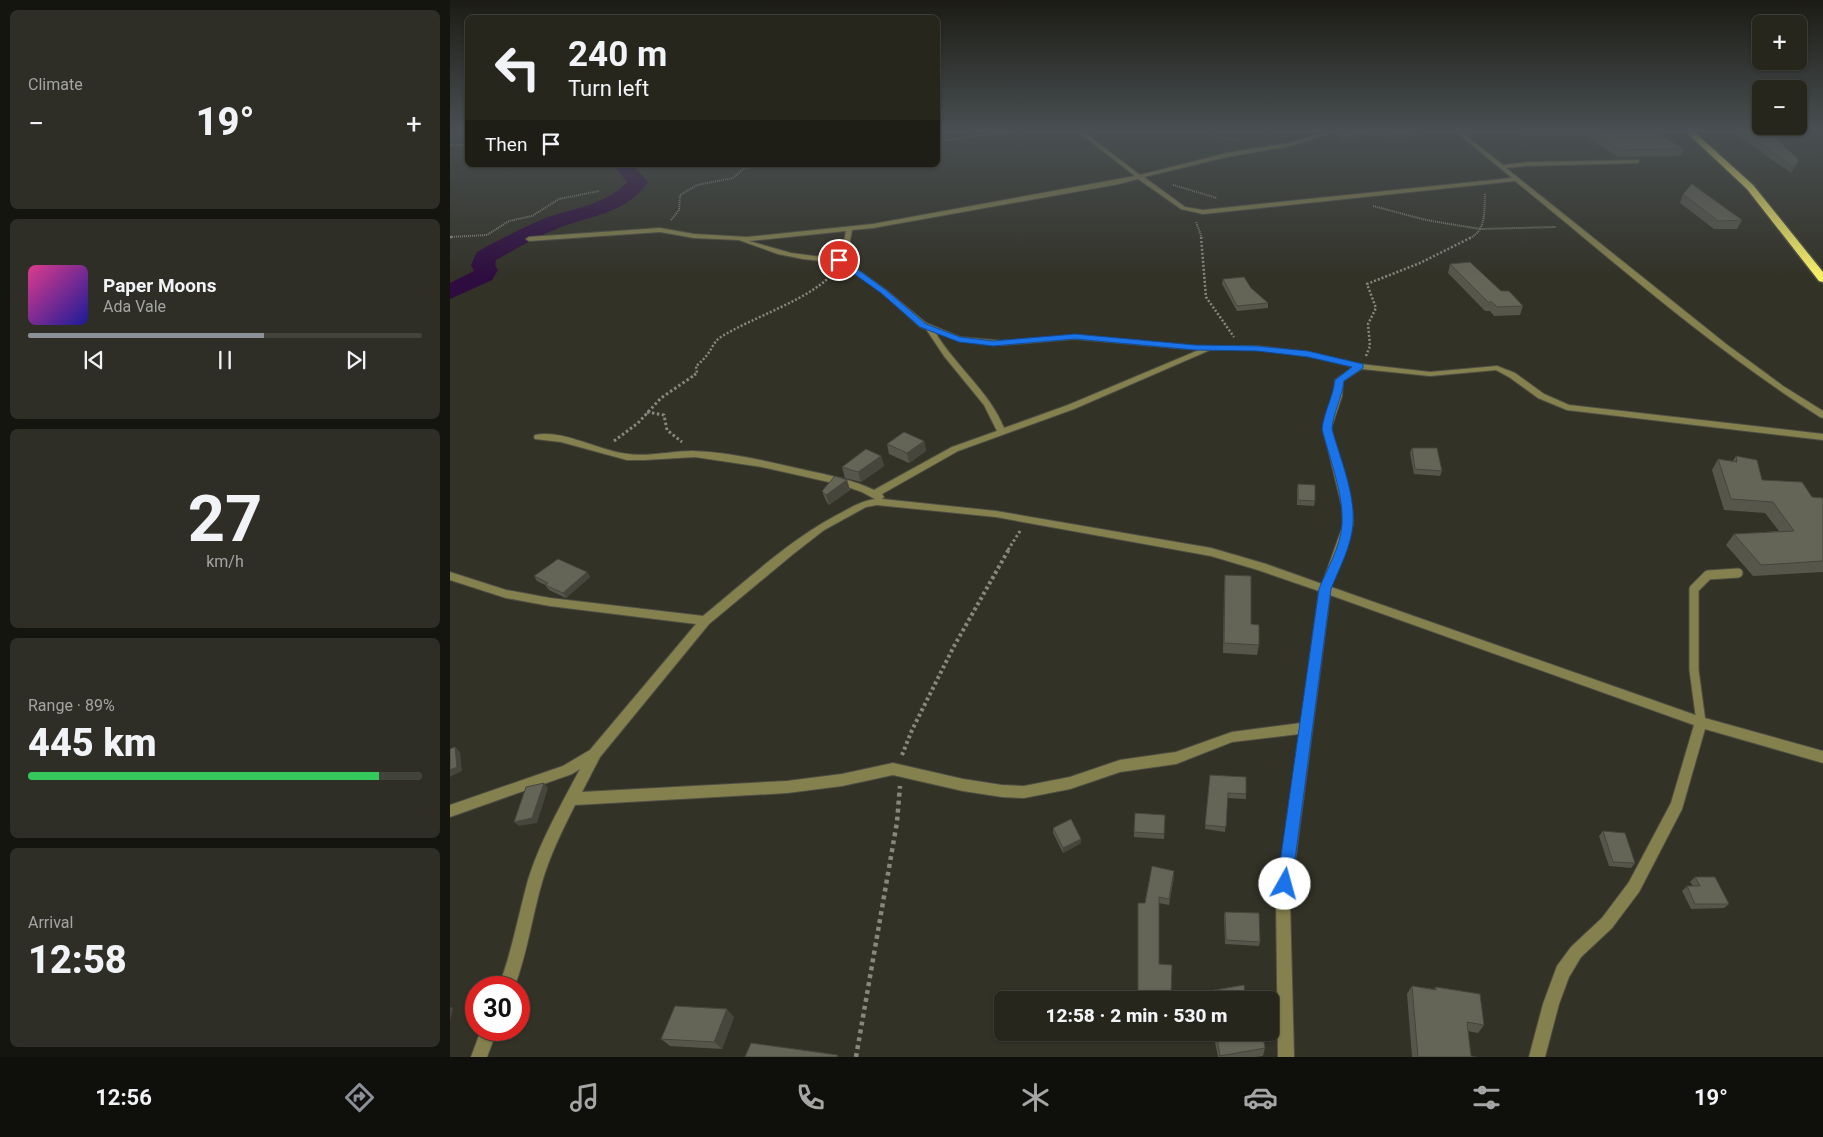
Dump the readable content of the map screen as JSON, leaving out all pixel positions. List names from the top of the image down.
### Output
{
  "page": {
    "tile": [
      "Climate",
      ["27", "km/h"],
      ["Range · 89%", "445 km"],
      ["Arrival", "12:58"]
    ],
    "map_buttons": ["+", "−"],
    "turn": ["240 m", "Turn left"],
    "heat": ["−", "19°", "+"],
    "then": "Then",
    "song": ["Paper Moons", "Ada Vale"],
    "limit": "30",
    "trip": "12:58 · 2 min · 530 m",
    "tabs": ["12:56", "19°"]
  }
}
